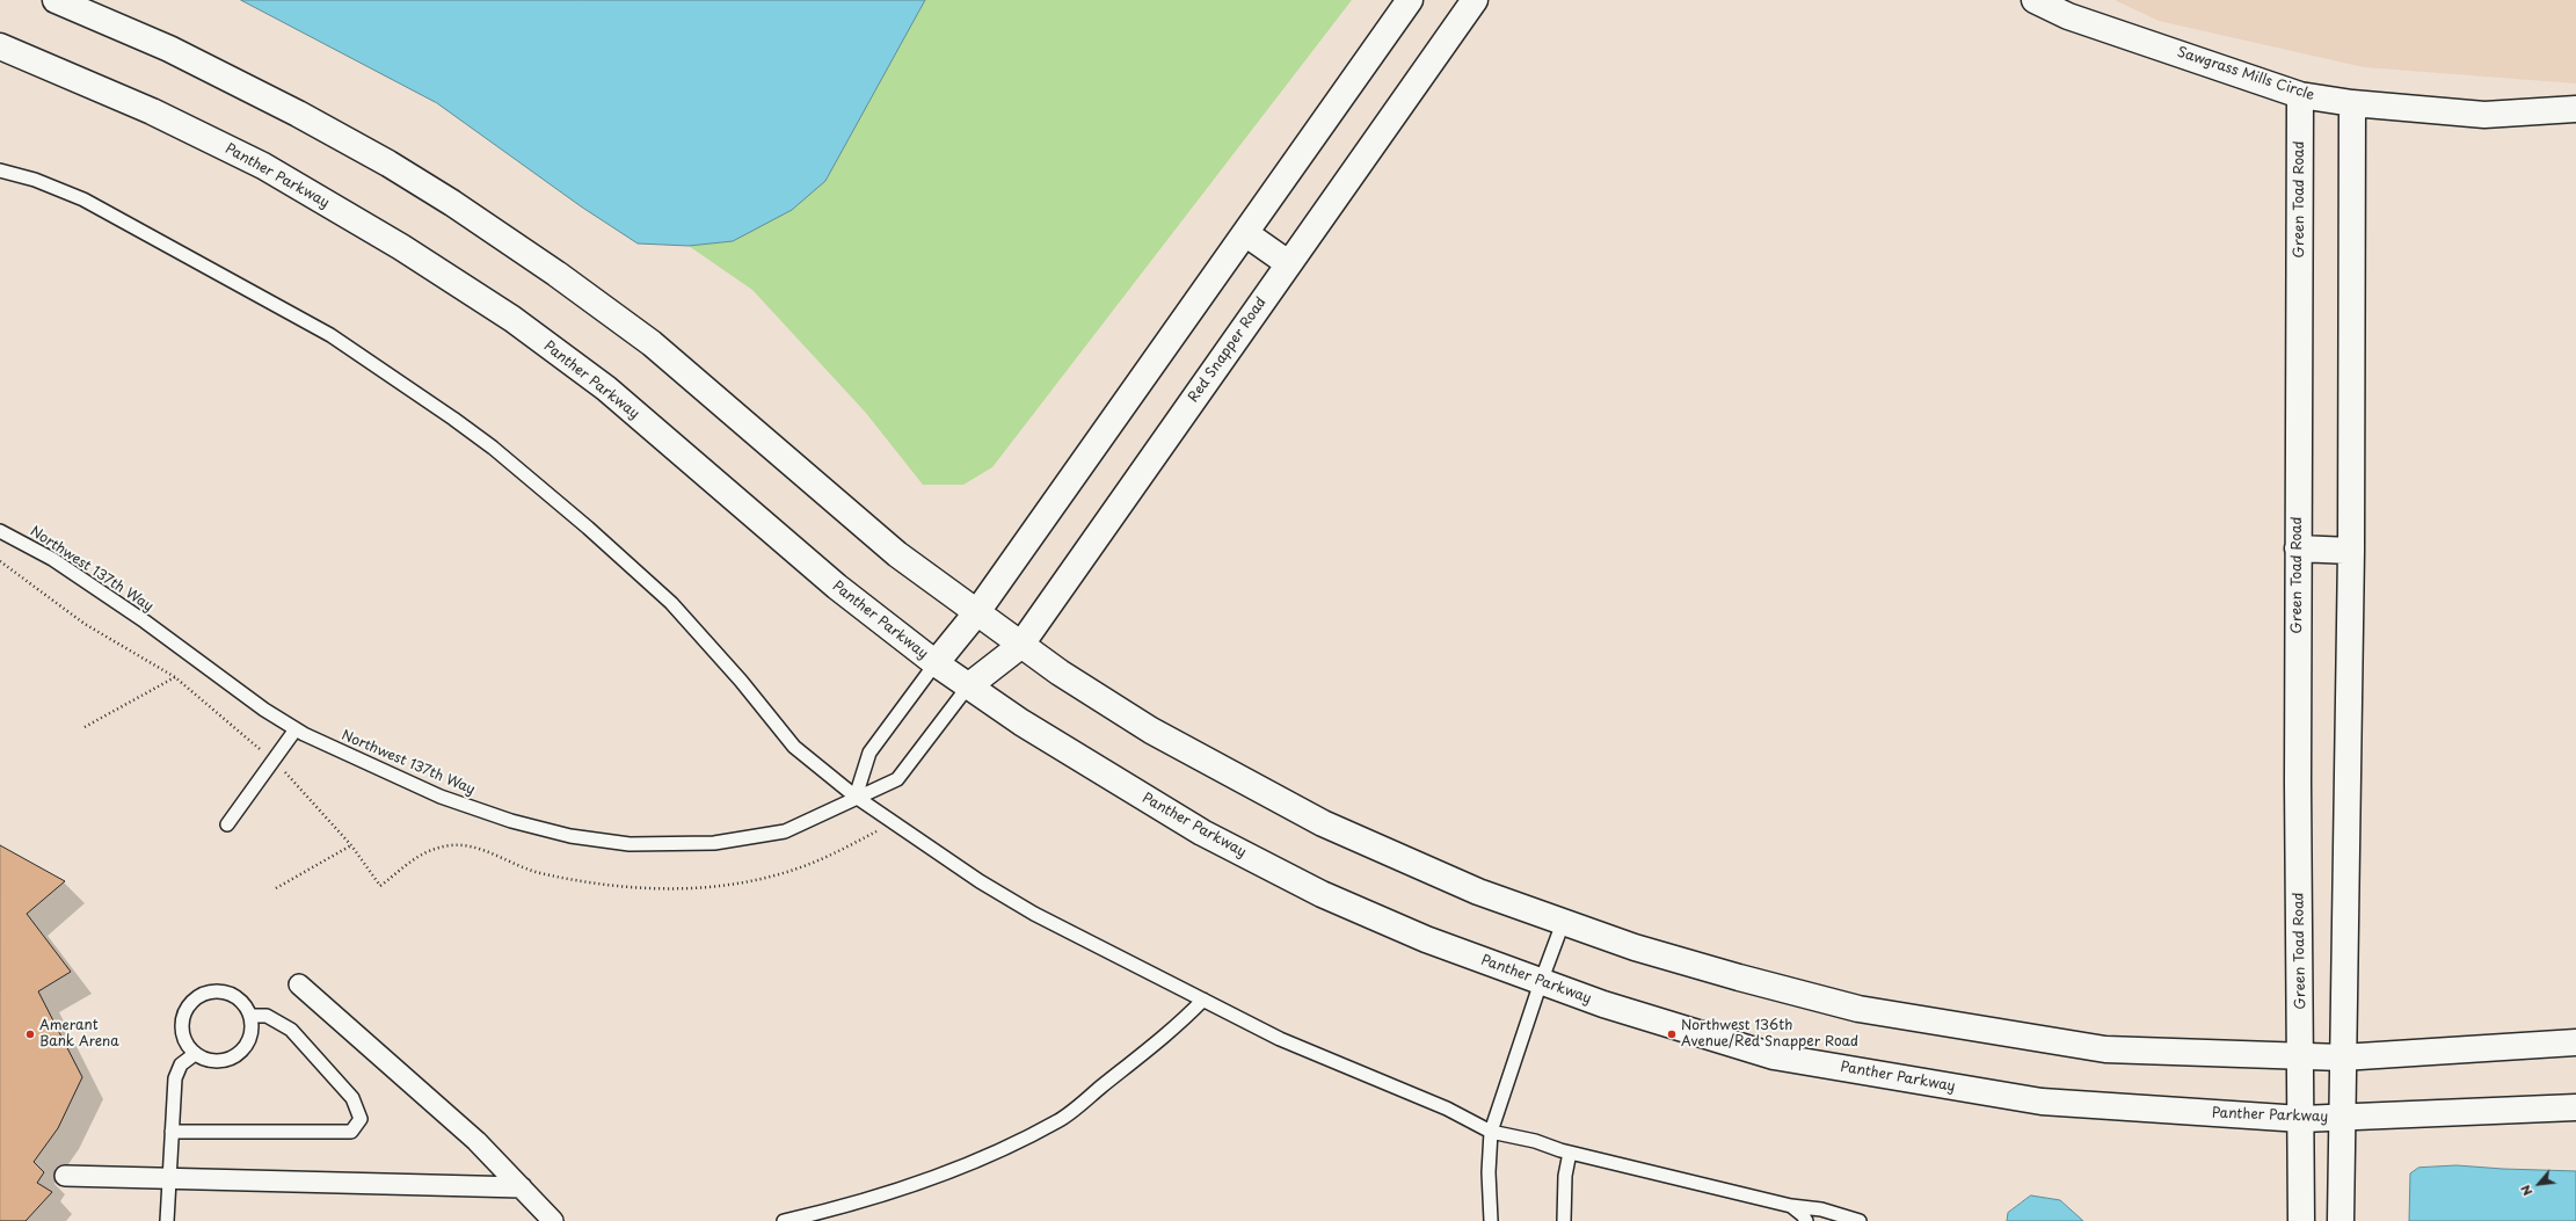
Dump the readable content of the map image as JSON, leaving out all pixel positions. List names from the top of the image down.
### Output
{
  "streets": {
    "main road": [
      "Sawgrass Mills Circle",
      "Panther Parkway",
      "Green Toad Road",
      "Red Snapper Road"
    ],
    "lane": ["Northwest 137th Way"]
  },
  "crossings": [
    ["Sawgrass Mills Circle", "Green Toad Road"],
    ["Panther Parkway", "Green Toad Road"],
    ["Panther Parkway", "Red Snapper Road"],
    ["Panther Parkway", "Northwest 137th Way"],
    ["Red Snapper Road", "Northwest 137th Way"]
  ],
  "places": ["Amerant Bank Arena", "Northwest 136th Avenue/Red Snapper Road"],
  "north": "bottom left"
}
